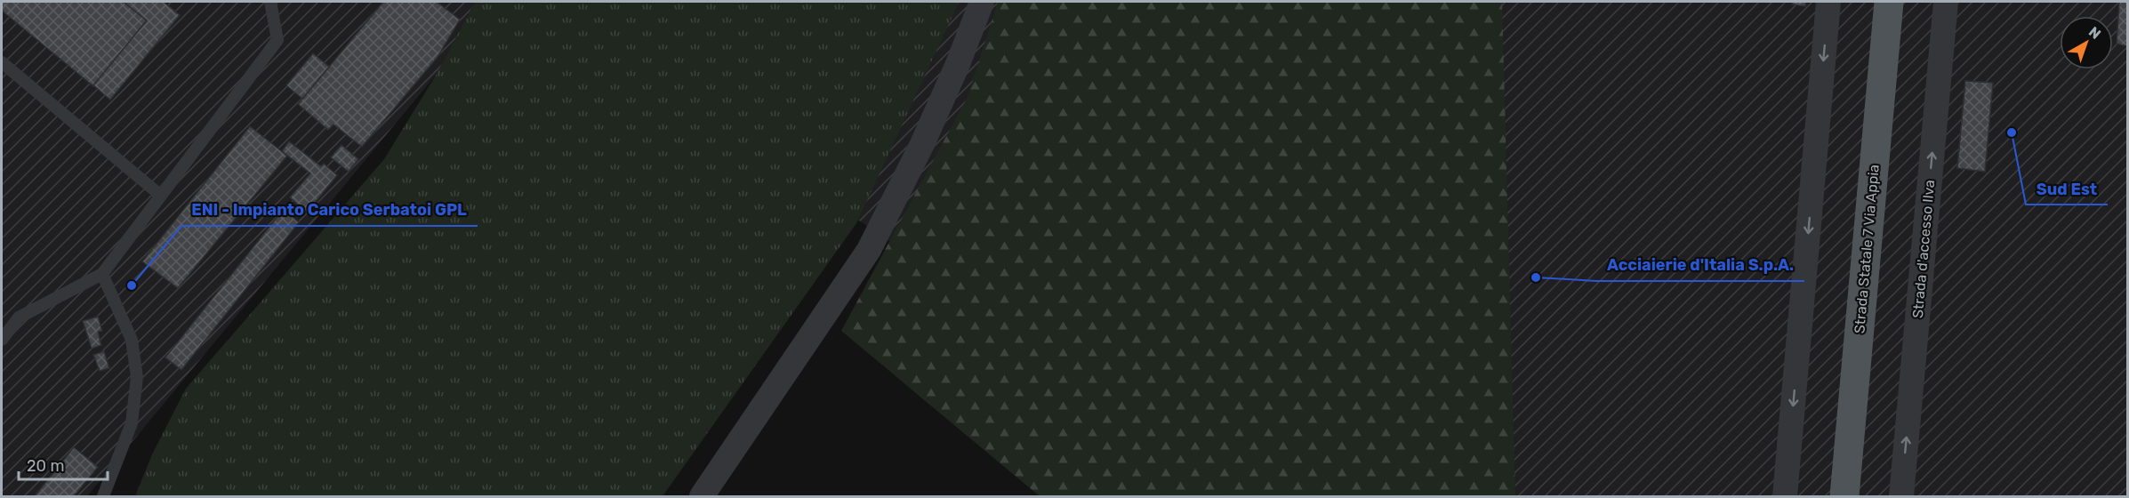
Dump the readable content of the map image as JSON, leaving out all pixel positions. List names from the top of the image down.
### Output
{
  "streets": {
    "main road": ["Strada Statale 7 Via Appia"],
    "street": ["Strada d'accesso Ilva"]
  },
  "places": ["Sud Est", "Acciaierie d'Italia S.p.A.", "ENI - Impianto Carico Serbatoi GPL"],
  "scale_bar": "20 m",
  "north": "top right"
}
